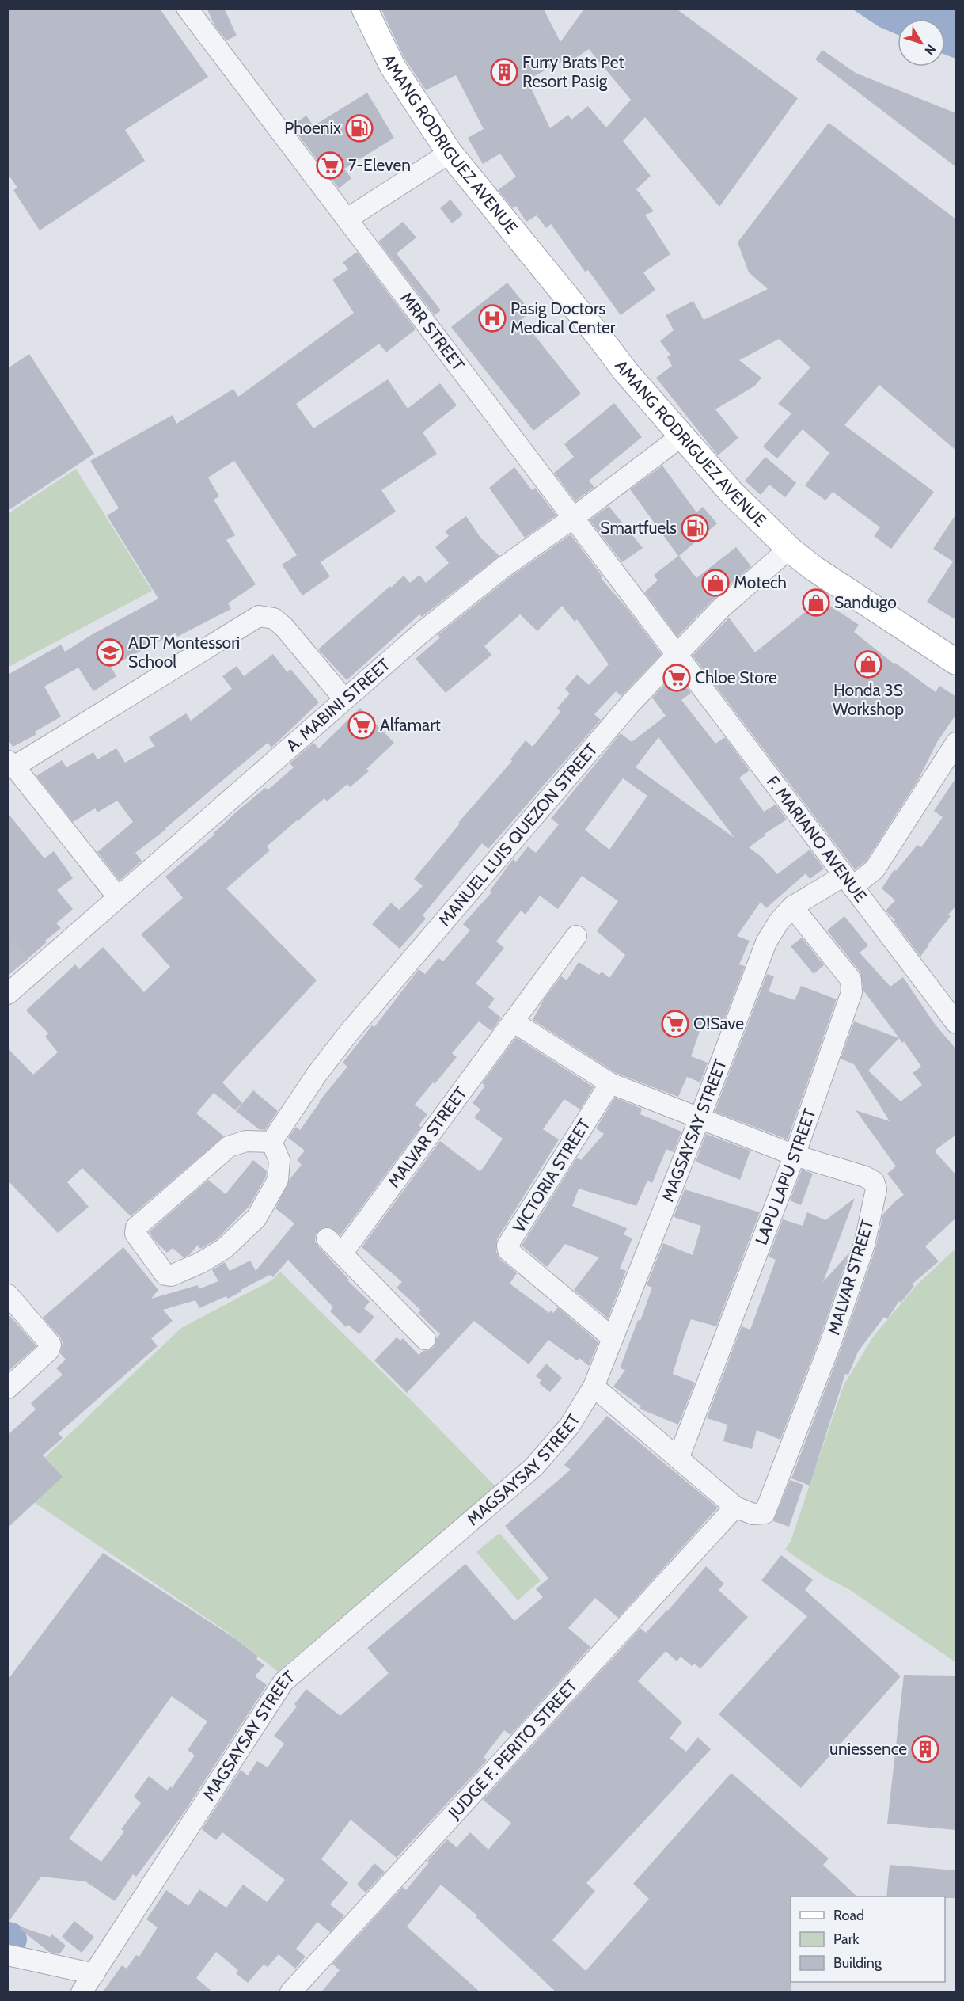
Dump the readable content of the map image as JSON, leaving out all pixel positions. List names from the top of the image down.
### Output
{
  "streets": {
    "main road": ["AMANG RODRIGUEZ AVENUE"],
    "street": [
      "MRR STREET",
      "A. MABINI STREET",
      "MANUEL LUIS QUEZON STREET",
      "F. MARIANO AVENUE",
      "MAGSAYSAY STREET",
      "MALVAR STREET",
      "VICTORIA STREET",
      "LAPU LAPU STREET",
      "JUDGE F. PERITO STREET"
    ]
  },
  "crossings": [
    ["AMANG RODRIGUEZ AVENUE", "A. MABINI STREET"],
    ["AMANG RODRIGUEZ AVENUE", "MANUEL LUIS QUEZON STREET"],
    ["MRR STREET", "A. MABINI STREET"],
    ["MRR STREET", "MANUEL LUIS QUEZON STREET"],
    ["MRR STREET", "F. MARIANO AVENUE"],
    ["MANUEL LUIS QUEZON STREET", "F. MARIANO AVENUE"],
    ["F. MARIANO AVENUE", "MAGSAYSAY STREET"],
    ["MAGSAYSAY STREET", "MALVAR STREET"],
    ["MAGSAYSAY STREET", "VICTORIA STREET"],
    ["MAGSAYSAY STREET", "LAPU LAPU STREET"],
    ["MALVAR STREET", "VICTORIA STREET"],
    ["MALVAR STREET", "LAPU LAPU STREET"],
    ["MALVAR STREET", "JUDGE F. PERITO STREET"]
  ],
  "places": {
    "building": ["Furry Brats Pet Resort Pasig", "uniessence"],
    "fuel station": ["Phoenix", "Smartfuels"],
    "supermarket": [
      "7-Eleven",
      "Chloe Store",
      "Alfamart",
      "O!Save"
    ],
    "hospital": ["Pasig Doctors Medical Center"],
    "shop": ["Motech", "Sandugo", "Honda 3S Workshop"],
    "school or university": ["ADT Montessori School"]
  },
  "legend": ["Road", "Park", "Building"],
  "north": "bottom right"
}
